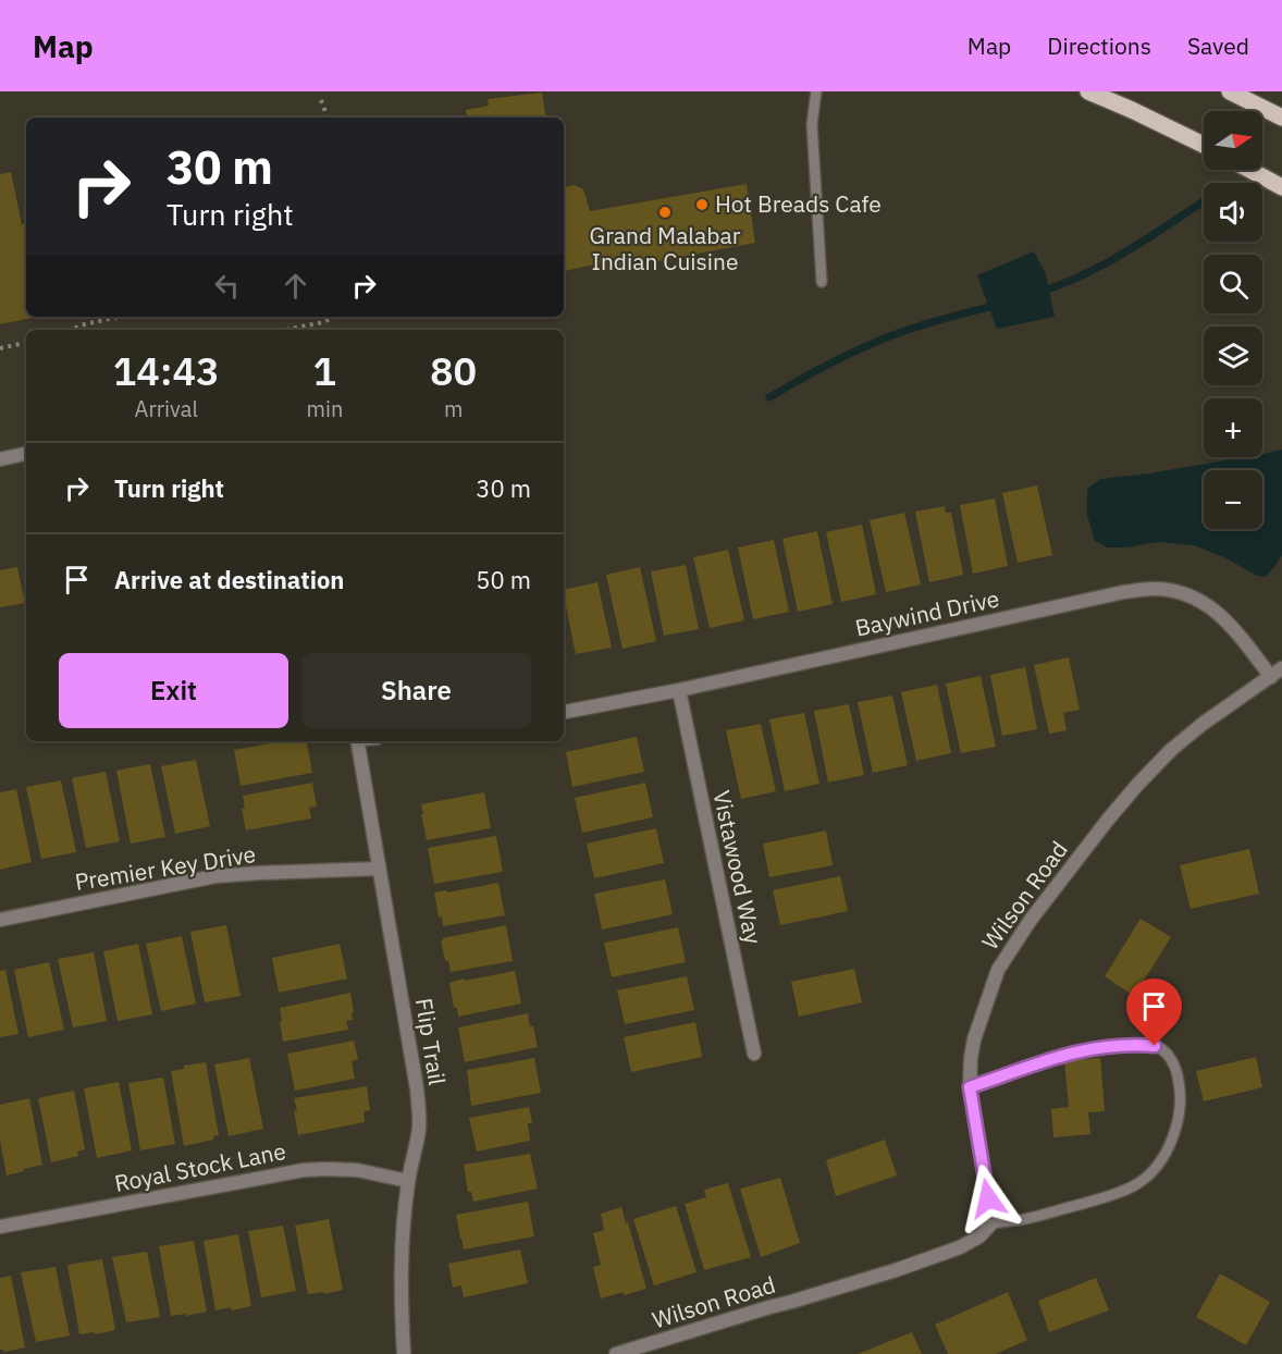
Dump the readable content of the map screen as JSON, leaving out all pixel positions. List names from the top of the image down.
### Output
{
  "streets": {
    "street": [
      "Baywind Drive",
      "Vistawood Way",
      "Premier Key Drive",
      "Wilson Road",
      "Flip Trail",
      "Royal Stock Lane"
    ]
  },
  "crossings": [
    ["Baywind Drive", "Vistawood Way"],
    ["Baywind Drive", "Wilson Road"],
    ["Premier Key Drive", "Flip Trail"],
    ["Flip Trail", "Royal Stock Lane"]
  ],
  "places": ["Hot Breads Cafe", "Grand Malabar Indian Cuisine"],
  "north": "right",
  "page": {
    "header": "Map",
    "nav": ["Map", "Directions", "Saved"],
    "map_buttons": ["+", "−"],
    "turn": ["30 m", "Turn right"],
    "eta": [
      "14:43",
      "Arrival",
      "1",
      "min",
      "80",
      "m"
    ],
    "list": [
      {
        "name": "Turn right",
        "value": "30 m"
      },
      {
        "name": "Arrive at destination",
        "value": "50 m"
      }
    ],
    "buttons": ["Exit", "Share"]
  }
}
